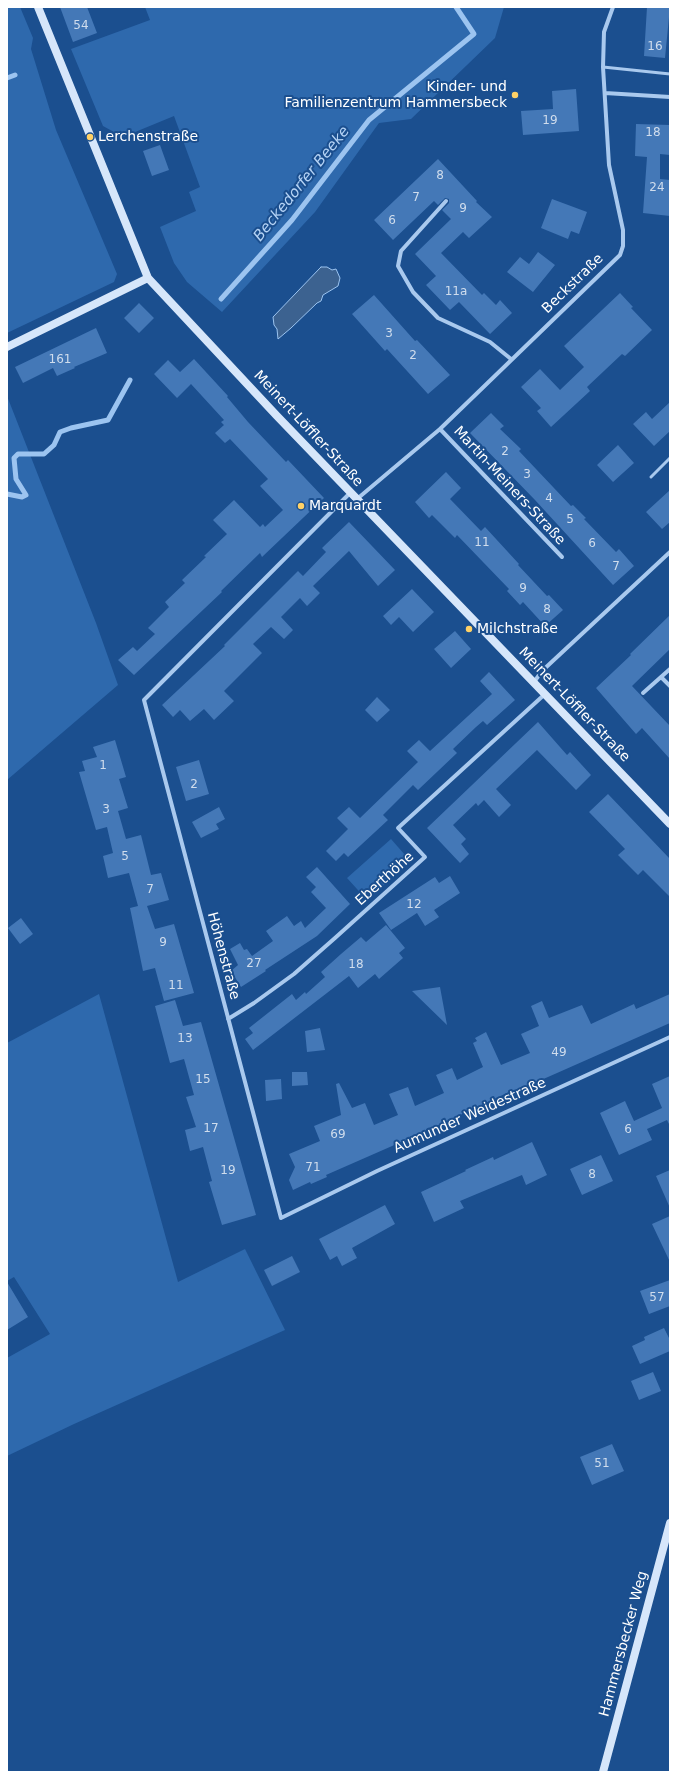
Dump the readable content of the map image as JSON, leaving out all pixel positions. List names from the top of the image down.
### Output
{
  "streets": {
    "street": [
      "Beckstraße",
      "Meinert-Löffler-Straße",
      "Martin-Meiners-Straße",
      "Eberthöhe",
      "Höhenstraße",
      "Aumunder Weidestraße",
      "Hammersbecker Weg"
    ]
  },
  "crossings": [
    ["Beckstraße", "Meinert-Löffler-Straße"],
    ["Beckstraße", "Martin-Meiners-Straße"],
    ["Meinert-Löffler-Straße", "Eberthöhe"],
    ["Meinert-Löffler-Straße", "Höhenstraße"],
    ["Eberthöhe", "Höhenstraße"],
    ["Höhenstraße", "Aumunder Weidestraße"]
  ],
  "water": ["Beckedorfer Beeke"],
  "places": [
    "Kinder- und Familienzentrum Hammersbeck",
    "Lerchenstraße",
    "Marquardt",
    "Milchstraße"
  ],
  "house_numbers": [
    "54",
    "16",
    "19",
    "18",
    "8",
    "24",
    "7",
    "9",
    "6",
    "11a",
    "3",
    "2",
    "161",
    "2",
    "3",
    "4",
    "5",
    "11",
    "6",
    "7",
    "9",
    "8",
    "1",
    "2",
    "3",
    "5",
    "7",
    "12",
    "9",
    "27",
    "18",
    "11",
    "13",
    "49",
    "15",
    "17",
    "6",
    "69",
    "71",
    "19",
    "8",
    "57",
    "51"
  ]
}
